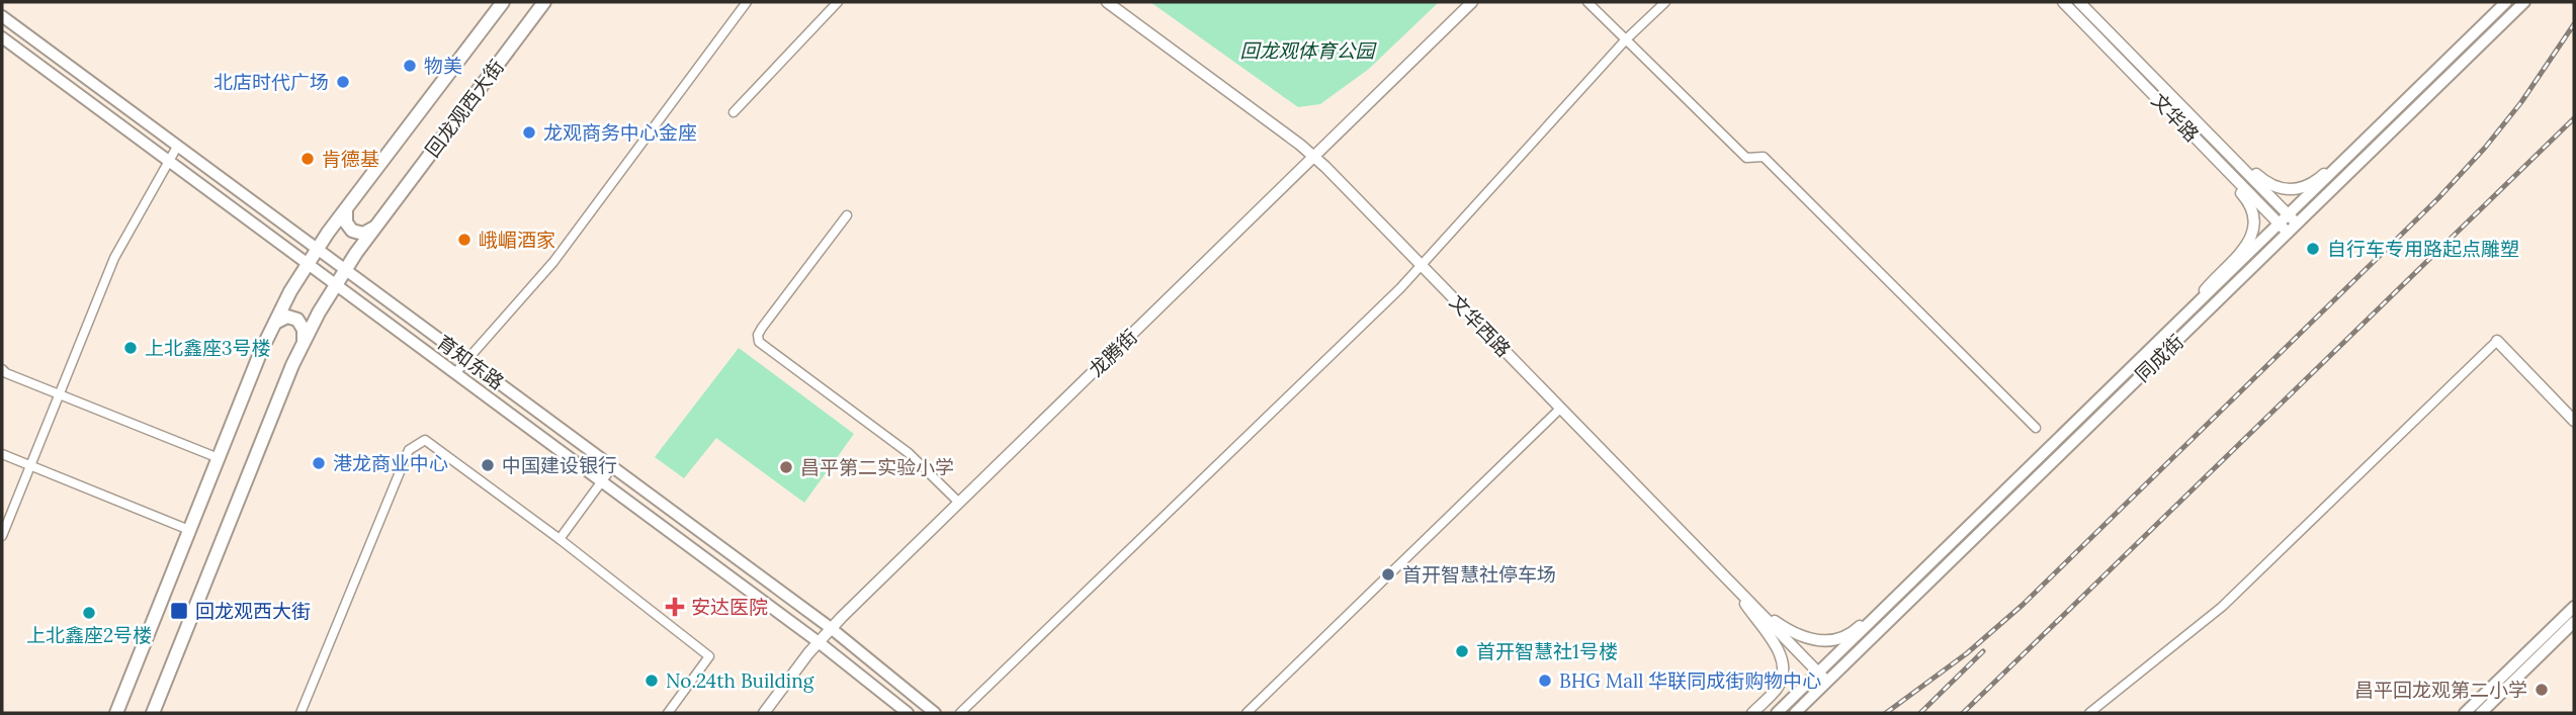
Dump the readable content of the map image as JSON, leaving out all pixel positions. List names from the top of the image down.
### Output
{
  "streets": {
    "main road": ["回龙观西大街", "同成街", "育知东路"],
    "street": ["文华路", "文华西路", "龙腾街"]
  },
  "crossings": [
    ["回龙观西大街", "育知东路"],
    ["文华路", "同成街"],
    ["文华西路", "龙腾街"],
    ["文华西路", "同成街"],
    ["龙腾街", "育知东路"]
  ],
  "parks": ["回龙观体育公园"],
  "places": {
    "other": [
      "物美",
      "北店时代广场",
      "龙观商务中心金座",
      "肯德基",
      "峨嵋酒家",
      "自行车专用路起点雕塑",
      "上北鑫座3号楼",
      "港龙商业中心",
      "中国建设银行",
      "昌平第二实验小学",
      "首开智慧社停车场",
      "上北鑫座2号楼",
      "首开智慧社1号楼",
      "No.24th Building",
      "BHG Mall 华联同成街购物中心",
      "昌平回龙观第二小学"
    ],
    "health": ["安达医院"],
    "transit": ["回龙观西大街"]
  }
}
